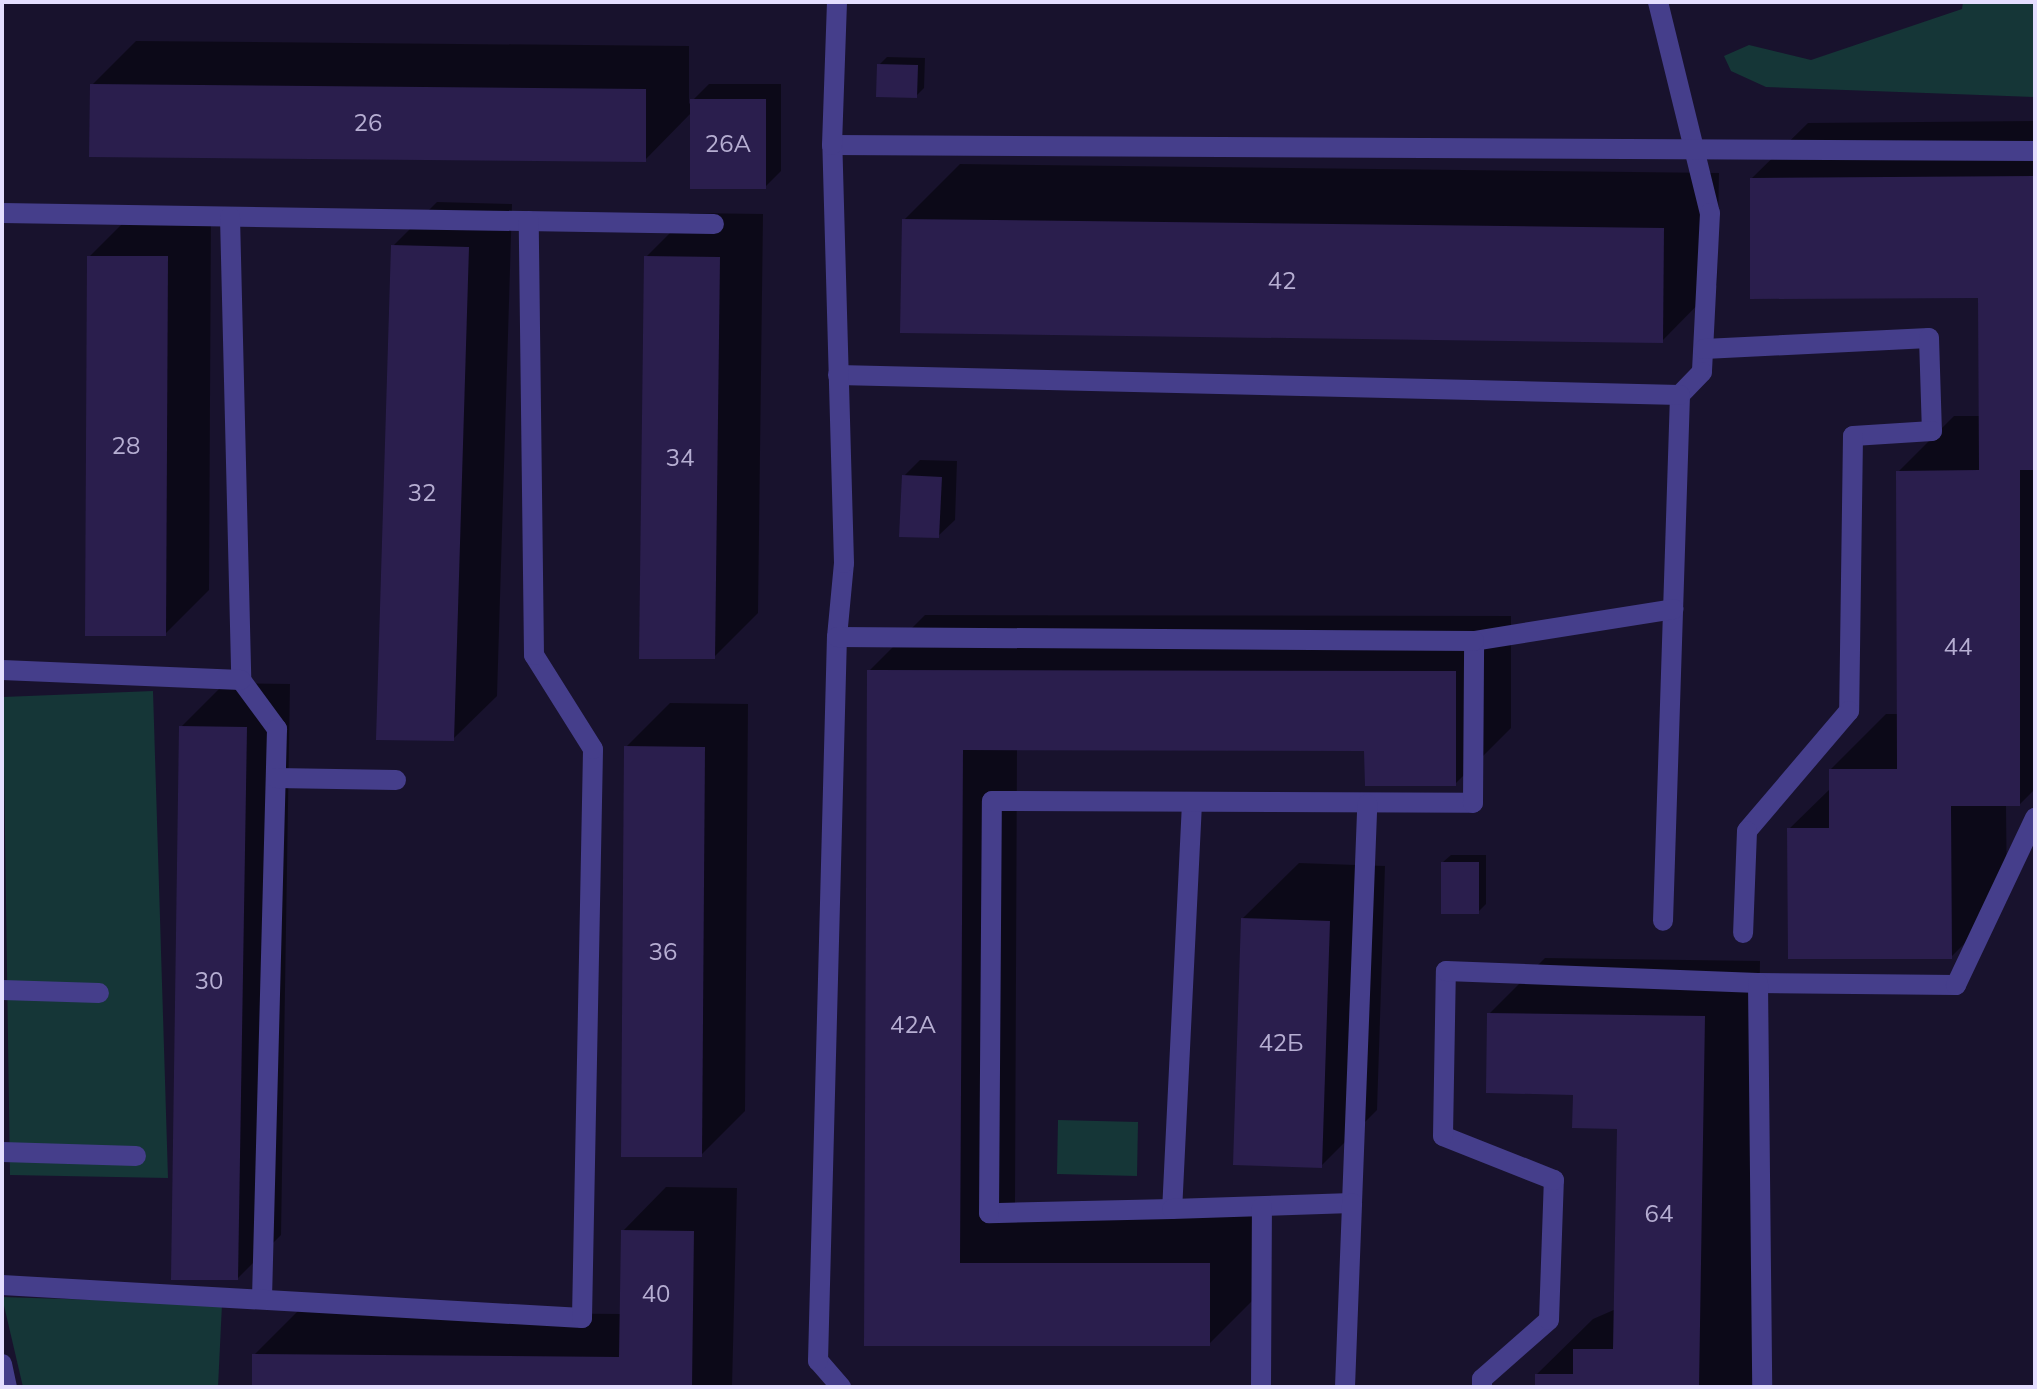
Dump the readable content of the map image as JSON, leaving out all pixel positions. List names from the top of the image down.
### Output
{
  "house_numbers": [
    "26",
    "26А",
    "42",
    "28",
    "34",
    "32",
    "44",
    "36",
    "30",
    "42А",
    "42Б",
    "64",
    "40"
  ]
}
